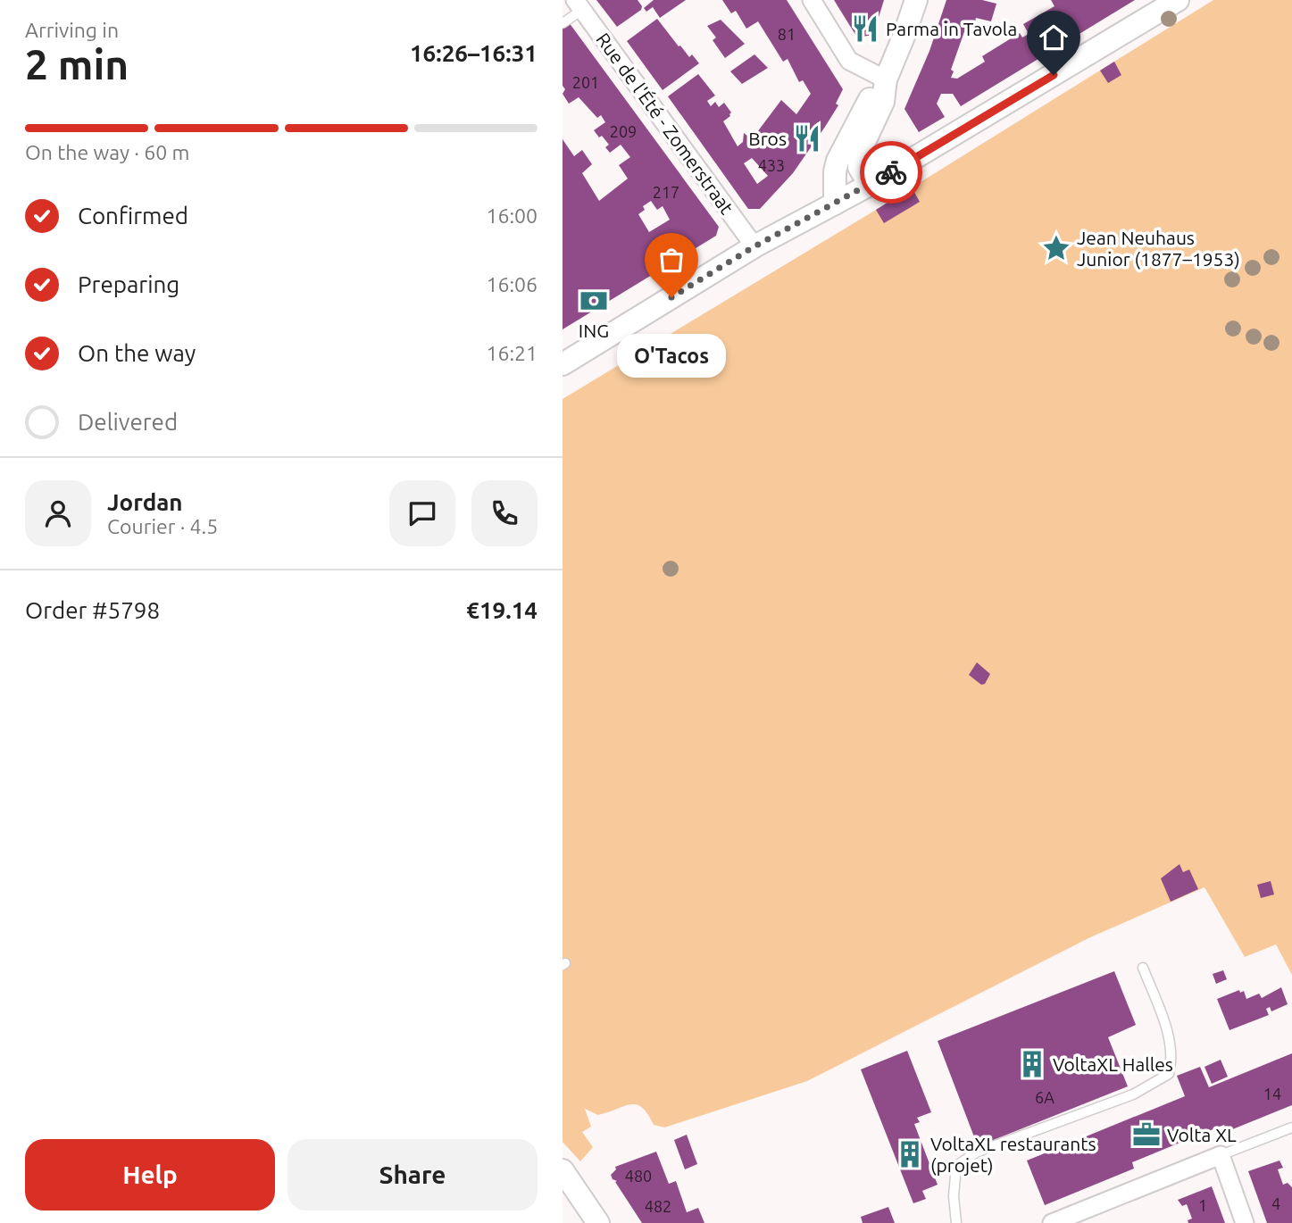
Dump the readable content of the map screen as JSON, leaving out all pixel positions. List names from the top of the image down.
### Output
{
  "streets": {
    "street": ["Rue de l'Été - Zomerstraat"]
  },
  "places": {
    "restaurant": ["Parma in Tavola", "Bros"],
    "place": ["Jean Neuhaus Junior (1877–1953)"],
    "other": ["O'Tacos"],
    "bank": ["ING"],
    "building": ["VoltaXL Halles", "VoltaXL restaurants (projet)"],
    "office": ["Volta XL"]
  },
  "house_numbers": [
    "81",
    "201",
    "209",
    "433",
    "217",
    "14",
    "6A",
    "480",
    "4",
    "1",
    "482"
  ],
  "page": {
    "heading": ["2 min", "Arriving in", "16:26–16:31"],
    "panel": [
      "Jordan",
      "Courier · 4.5",
      "Order #5798",
      "€19.14"
    ],
    "bar": "On the way · 60 m",
    "list": [
      ["Confirmed", "16:00"],
      ["Preparing", "16:06"],
      ["On the way", "16:21"],
      "Delivered"
    ],
    "bubble": "O'Tacos",
    "buttons": ["Help", "Share"]
  }
}
